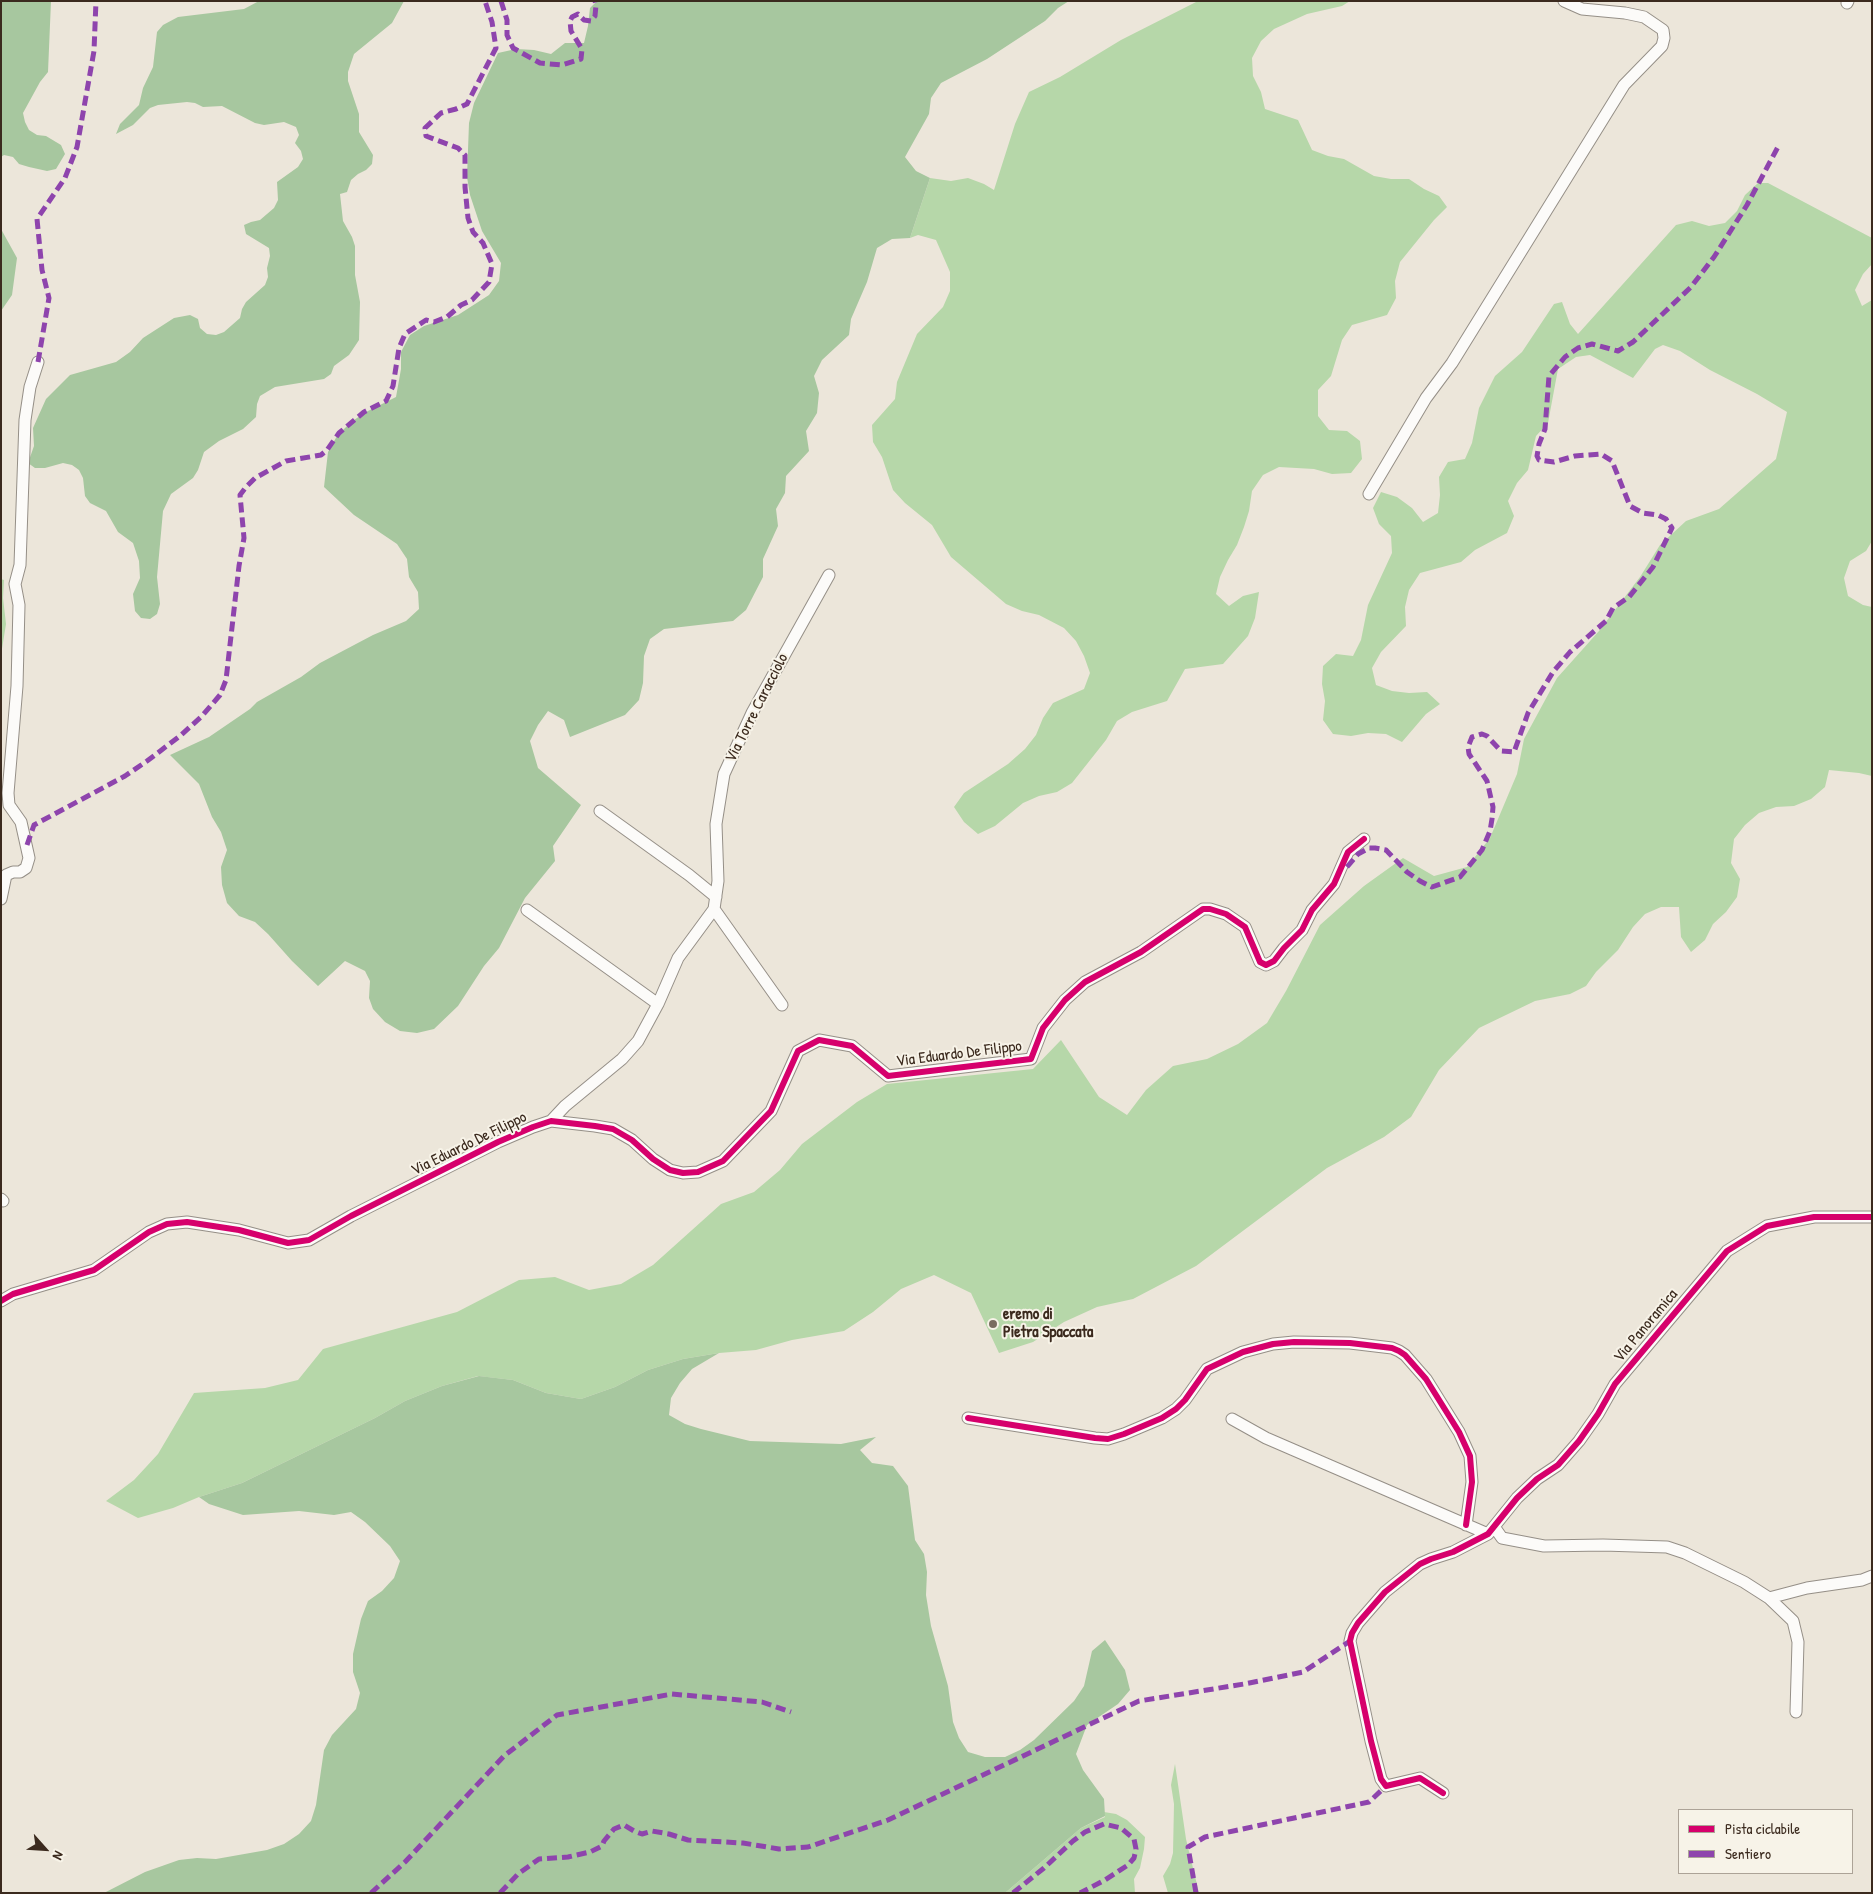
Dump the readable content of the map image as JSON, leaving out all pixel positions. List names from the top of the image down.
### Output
{
  "streets": {
    "street": ["Via Torre Caracciolo", "Via Eduardo De Filippo", "Via Panoramica"]
  },
  "places": ["eremo di Pietra Spaccata"],
  "legend": ["Pista ciclabile", "Sentiero"],
  "north": "bottom right"
}
